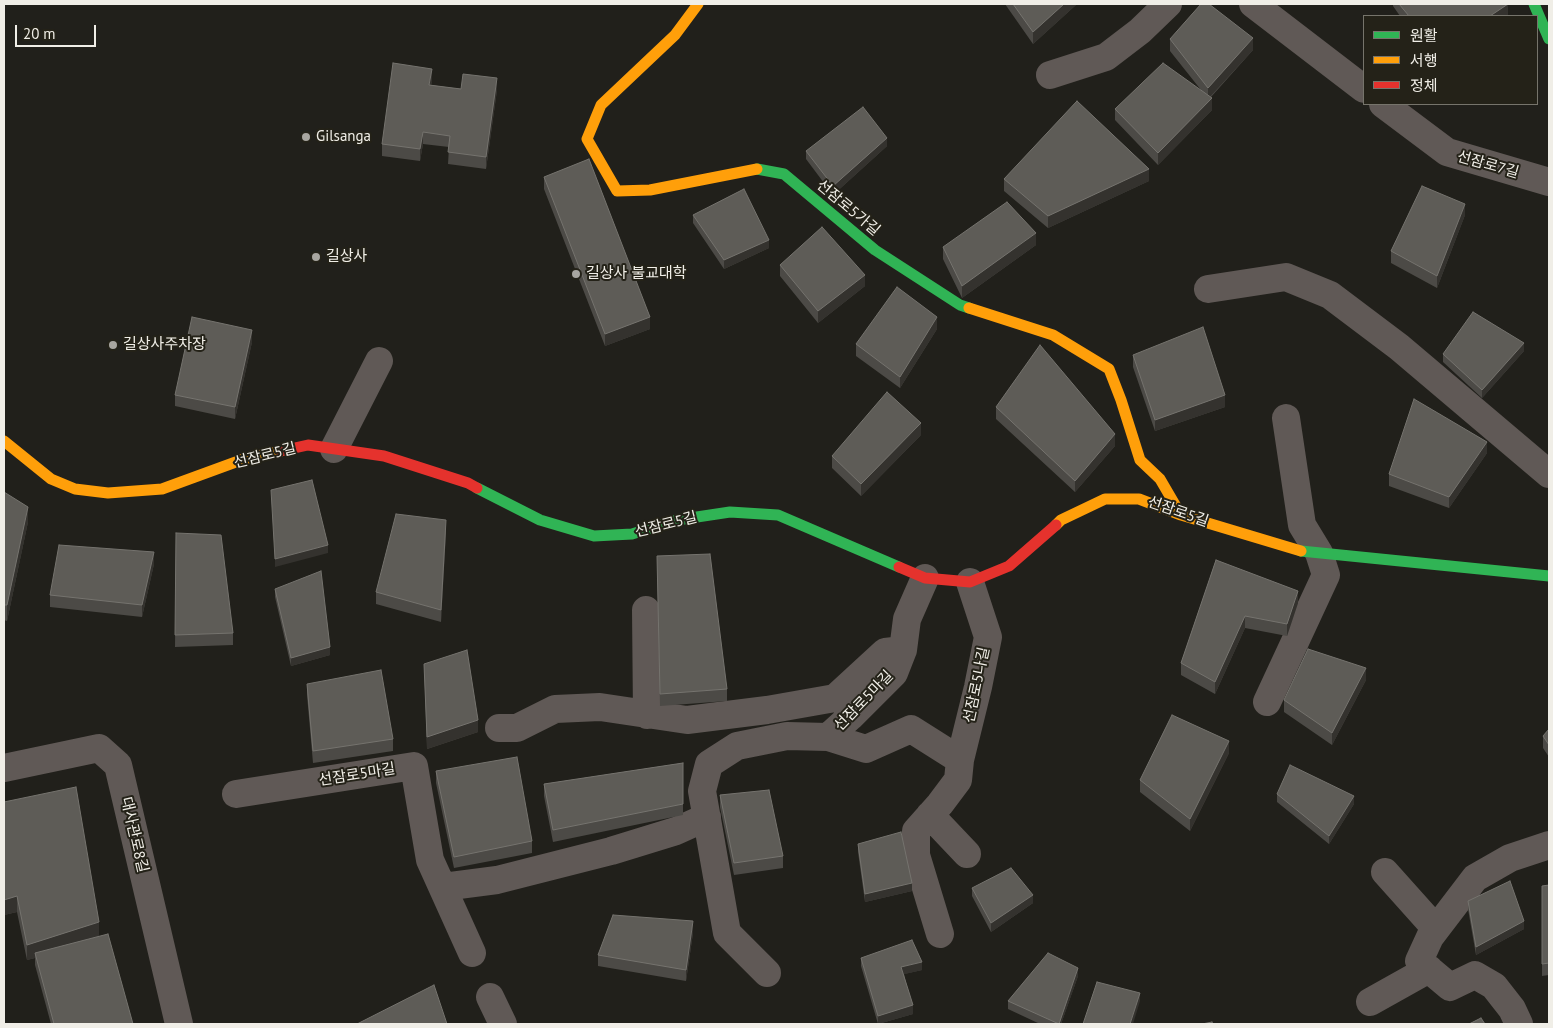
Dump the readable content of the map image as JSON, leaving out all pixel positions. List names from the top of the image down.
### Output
{
  "streets": {
    "street": [
      "선잠로7길",
      "선잠로5가길",
      "선잠로5길",
      "선잠로5나길",
      "선잠로5마길",
      "대사관로8길"
    ]
  },
  "crossings": [
    ["선잠로5가길", "선잠로5길"],
    ["선잠로5길", "선잠로5나길"],
    ["선잠로5길", "선잠로5마길"]
  ],
  "places": [
    "Gilsanga",
    "길상사",
    "길상사 불교대학",
    "길상사주차장"
  ],
  "legend": ["원활", "서행", "정체"],
  "scale_bar": "20 m"
}
